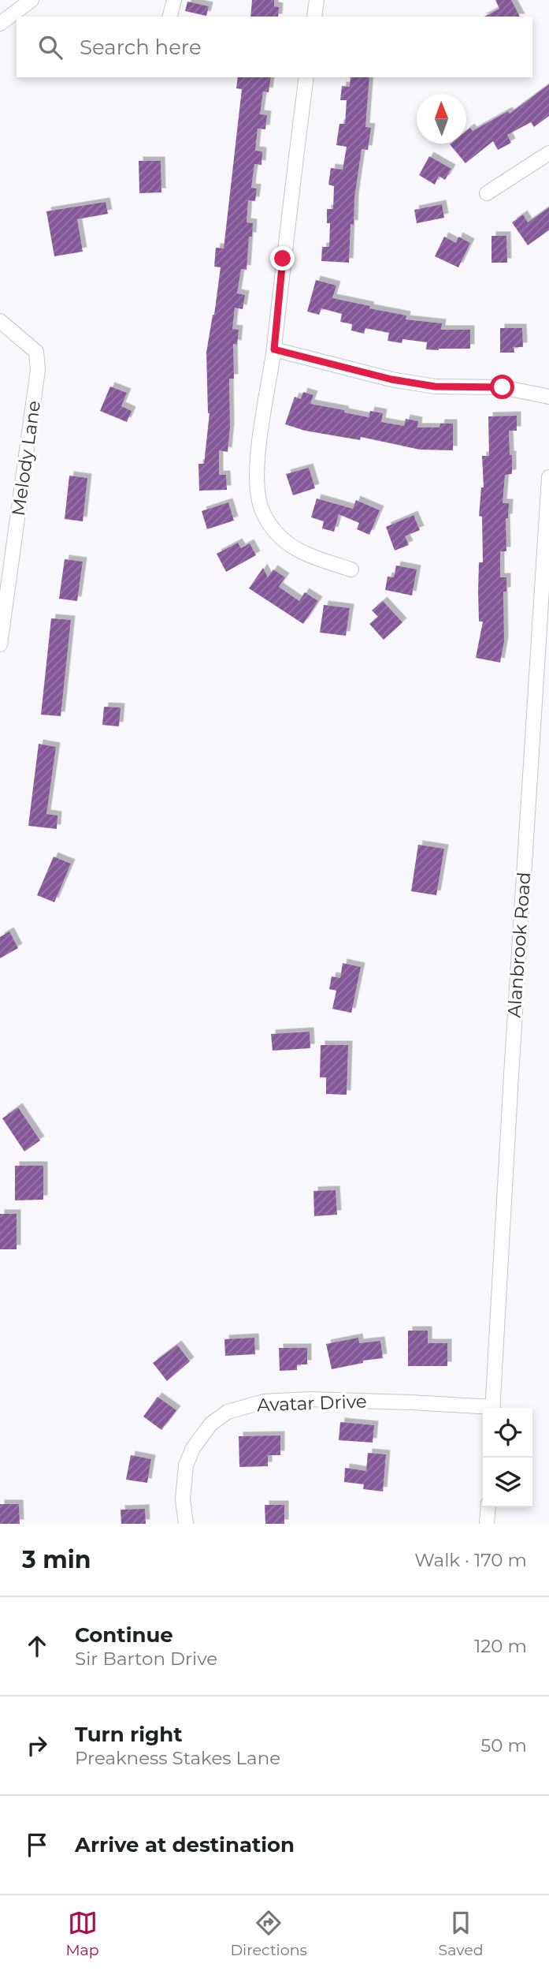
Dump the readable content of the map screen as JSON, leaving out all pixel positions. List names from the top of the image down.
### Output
{
  "streets": {
    "street": ["Melody Lane", "Alanbrook Road", "Avatar Drive"]
  },
  "north": "top",
  "page": {
    "search": "Search here",
    "heading": ["3 min", "Walk · 170 m"],
    "list": [
      ["Continue", "Sir Barton Drive", "120 m"],
      ["Turn right", "Preakness Stakes Lane", "50 m"],
      "Arrive at destination"
    ],
    "nav": ["Map", "Directions", "Saved"]
  }
}
